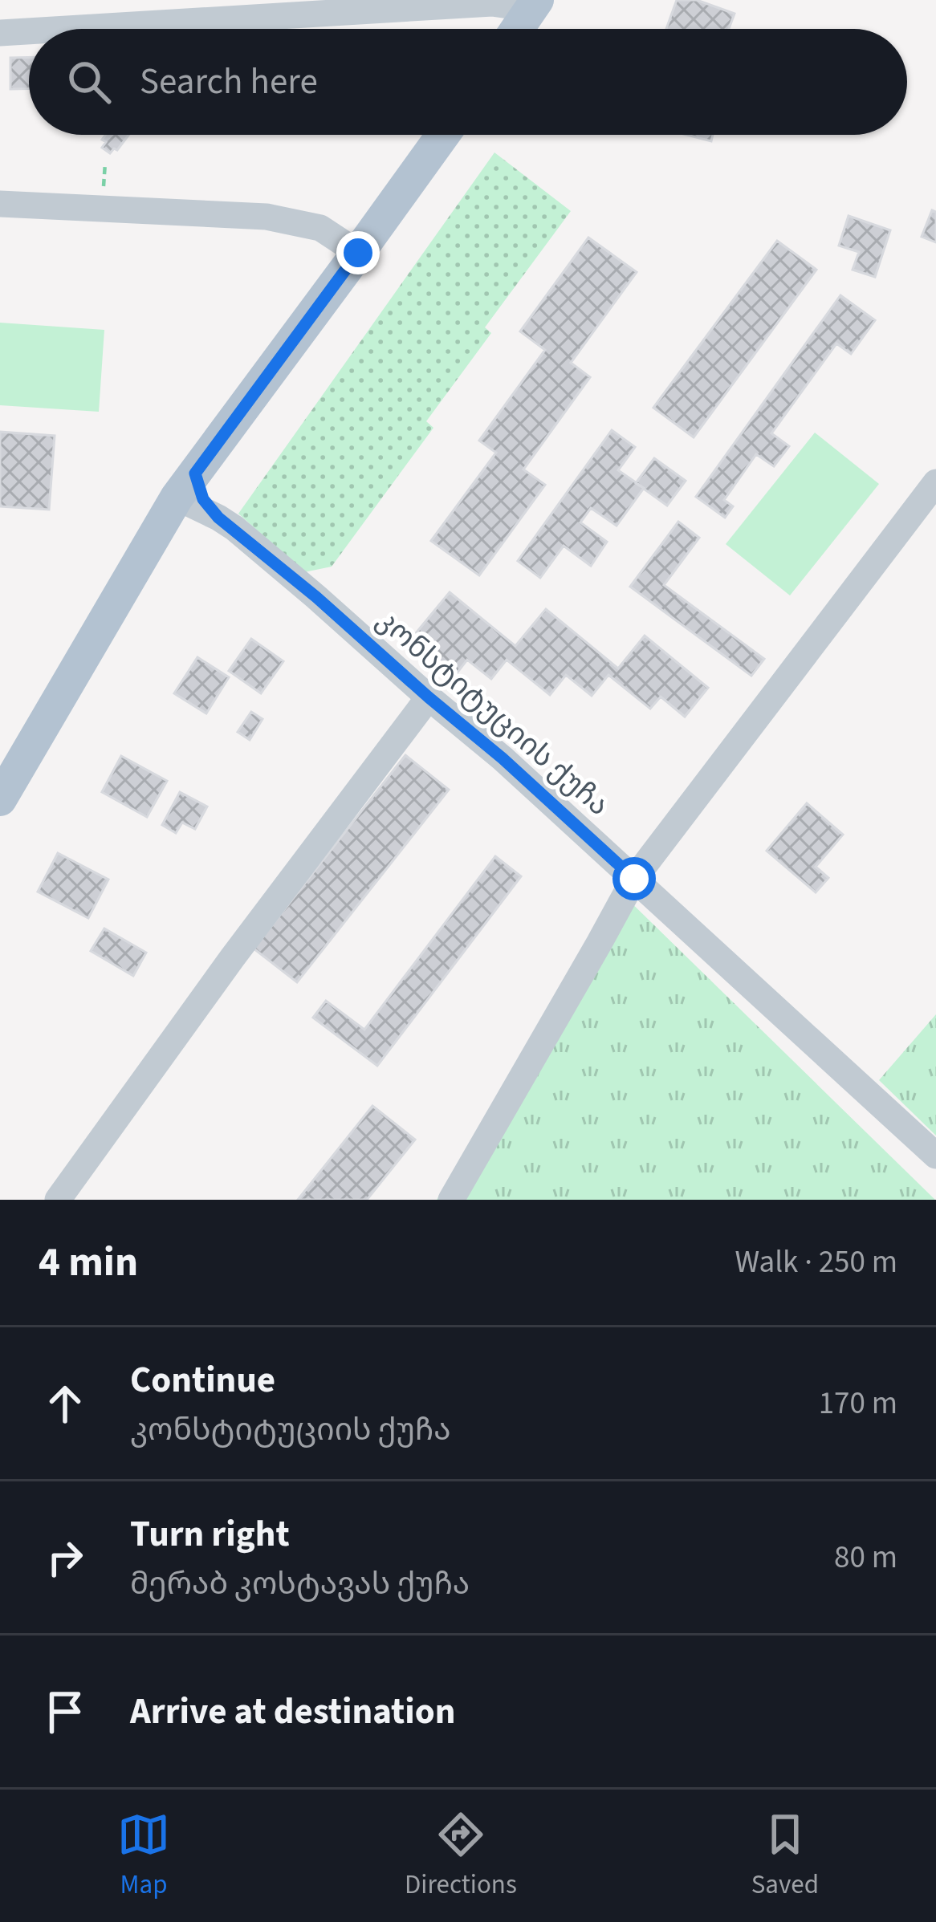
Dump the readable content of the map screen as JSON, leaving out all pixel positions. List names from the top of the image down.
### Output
{
  "streets": {
    "street": ["კონსტიტუციის ქუჩა"]
  },
  "page": {
    "search": "Search here",
    "heading": ["4 min", "Walk · 250 m"],
    "list": [
      ["Continue", "კონსტიტუციის ქუჩა", "170 m"],
      ["Turn right", "მერაბ კოსტავას ქუჩა", "80 m"],
      "Arrive at destination"
    ],
    "nav": ["Map", "Directions", "Saved"]
  }
}
